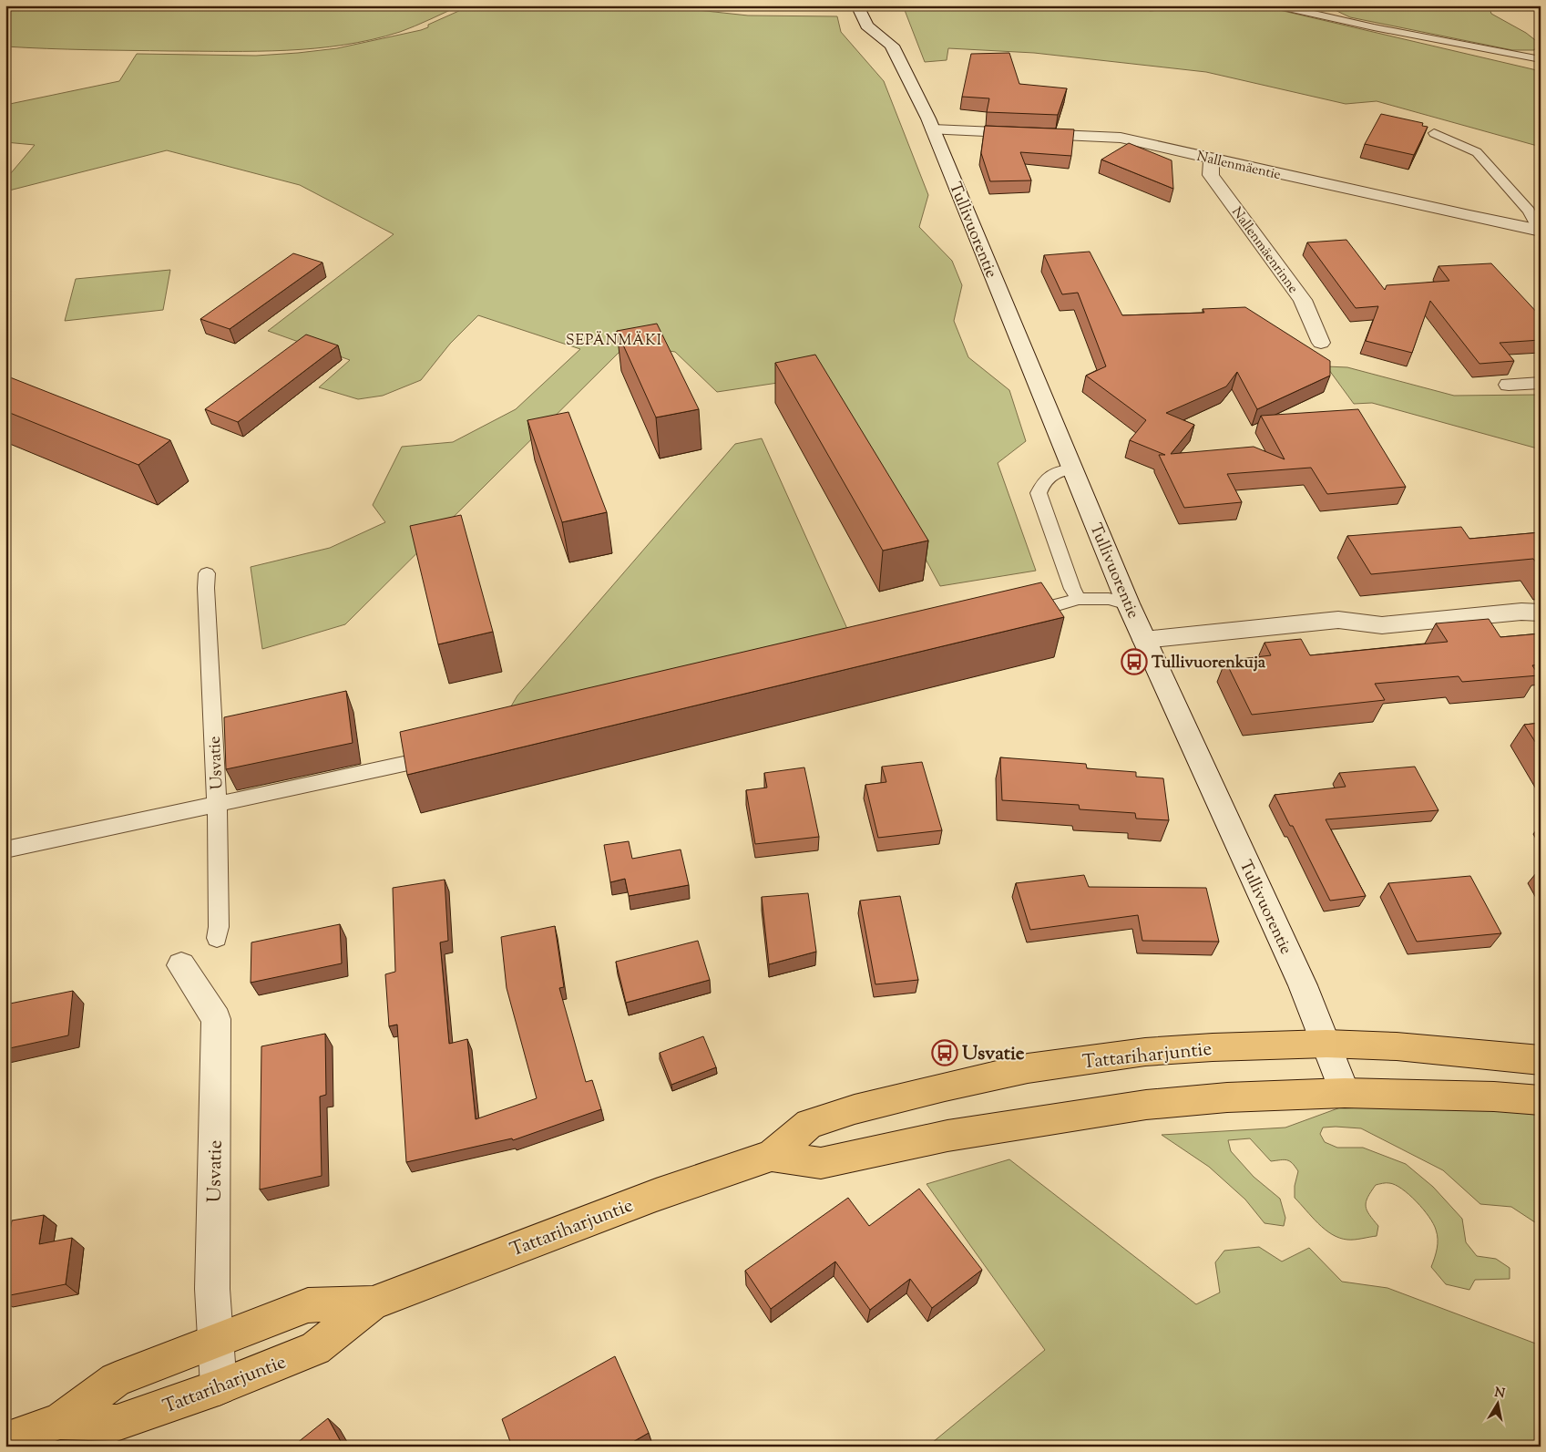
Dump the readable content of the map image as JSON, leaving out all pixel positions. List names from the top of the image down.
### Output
{
  "streets": {
    "main road": ["Tattariharjuntie"],
    "street": [
      "Nallenmäentie",
      "Tullivuorentie",
      "Nallenmäenrinne",
      "Usvatie"
    ]
  },
  "crossings": [
    ["Nallenmäentie", "Tullivuorentie"],
    ["Nallenmäentie", "Nallenmäenrinne"],
    ["Tullivuorentie", "Tattariharjuntie"],
    ["Usvatie", "Tattariharjuntie"]
  ],
  "districts": ["SEPÄNMÄKI"],
  "places": {
    "bus stop": ["Tullivuorenkuja", "Usvatie"]
  },
  "north": "top"
}
